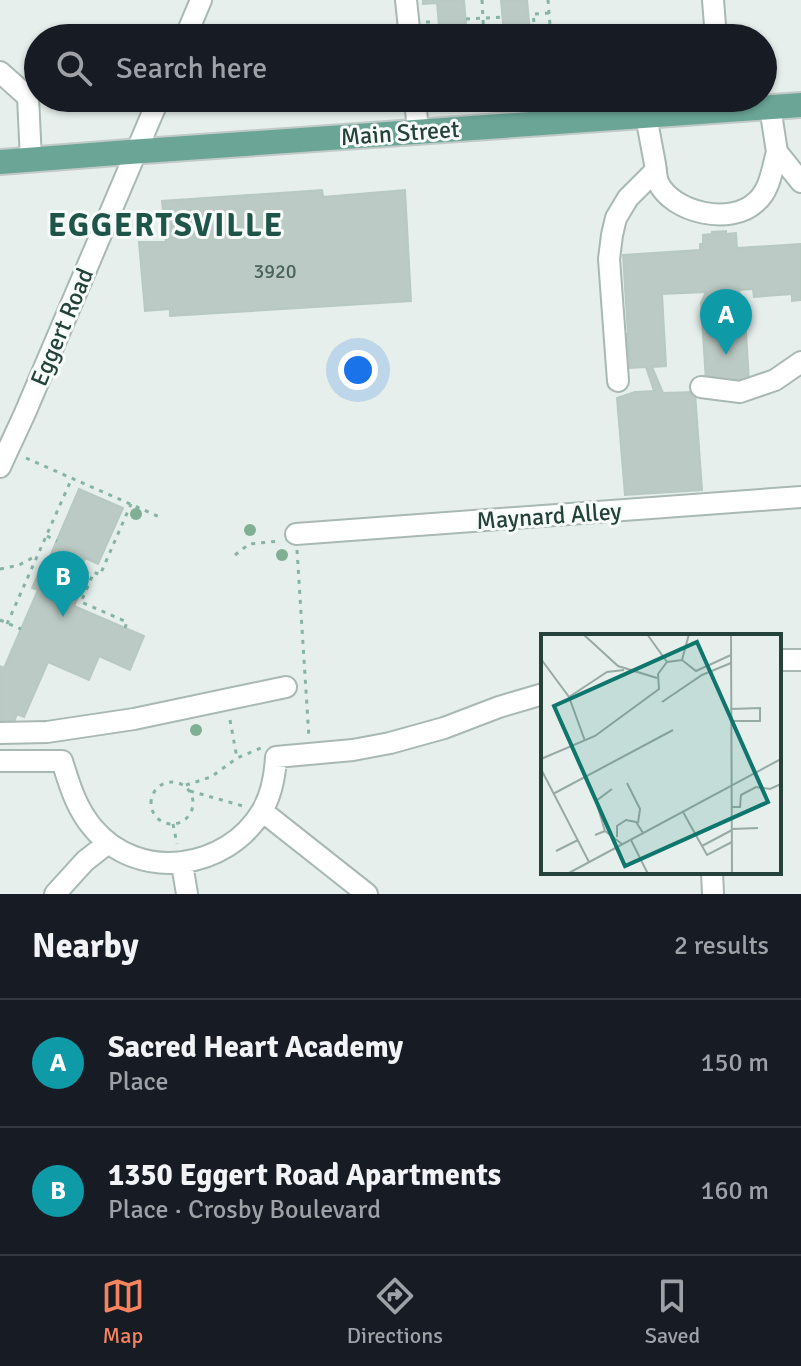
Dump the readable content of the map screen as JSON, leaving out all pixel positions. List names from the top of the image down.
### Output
{
  "streets": {
    "main road": ["Main Street"],
    "street": ["Eggert Road", "Maynard Alley"]
  },
  "crossings": [
    ["Main Street", "Eggert Road"]
  ],
  "districts": ["EGGERTSVILLE"],
  "house_numbers": ["3920"],
  "page": {
    "search": "Search here",
    "pins": ["A", "B"],
    "heading": ["Nearby", "2 results"],
    "list": [
      {
        "mark": "A",
        "name": "Sacred Heart Academy",
        "note": "Place",
        "value": "150 m"
      },
      {
        "mark": "B",
        "name": "1350 Eggert Road Apartments",
        "note": "Place · Crosby Boulevard",
        "value": "160 m"
      }
    ],
    "nav": ["Map", "Directions", "Saved"]
  }
}
